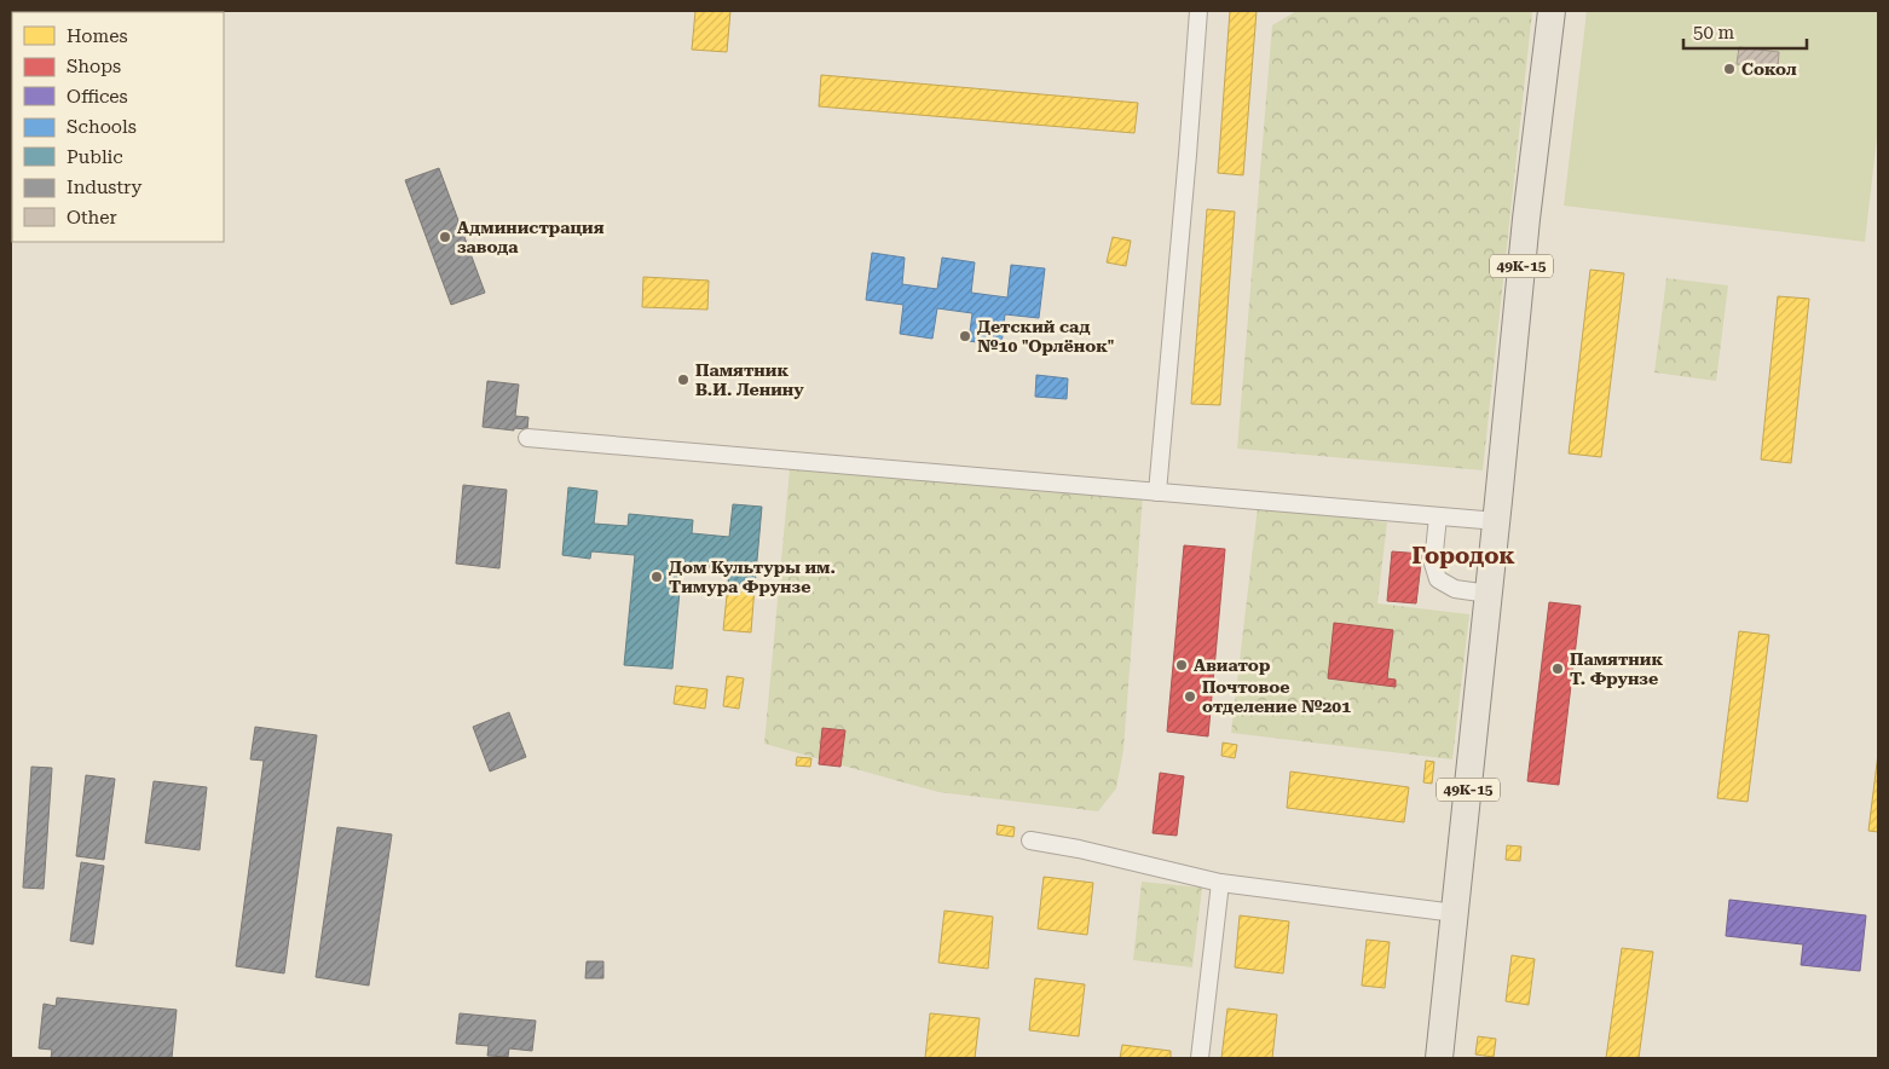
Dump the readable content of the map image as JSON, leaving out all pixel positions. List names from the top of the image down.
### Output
{
  "streets": {
    "main road": ["49К-15"]
  },
  "districts": ["Городок"],
  "places": [
    "Сокол",
    "Администрация завода",
    "Детский сад №10 \"Орлёнок\"",
    "Памятник В.И. Ленину",
    "Дом Культуры им. Тимура Фрунзе",
    "Авиатор",
    "Памятник Т. Фрунзе",
    "Почтовое отделение №201"
  ],
  "legend": [
    "Homes",
    "Shops",
    "Offices",
    "Schools",
    "Public",
    "Industry",
    "Other"
  ],
  "scale_bar": "50 m"
}
